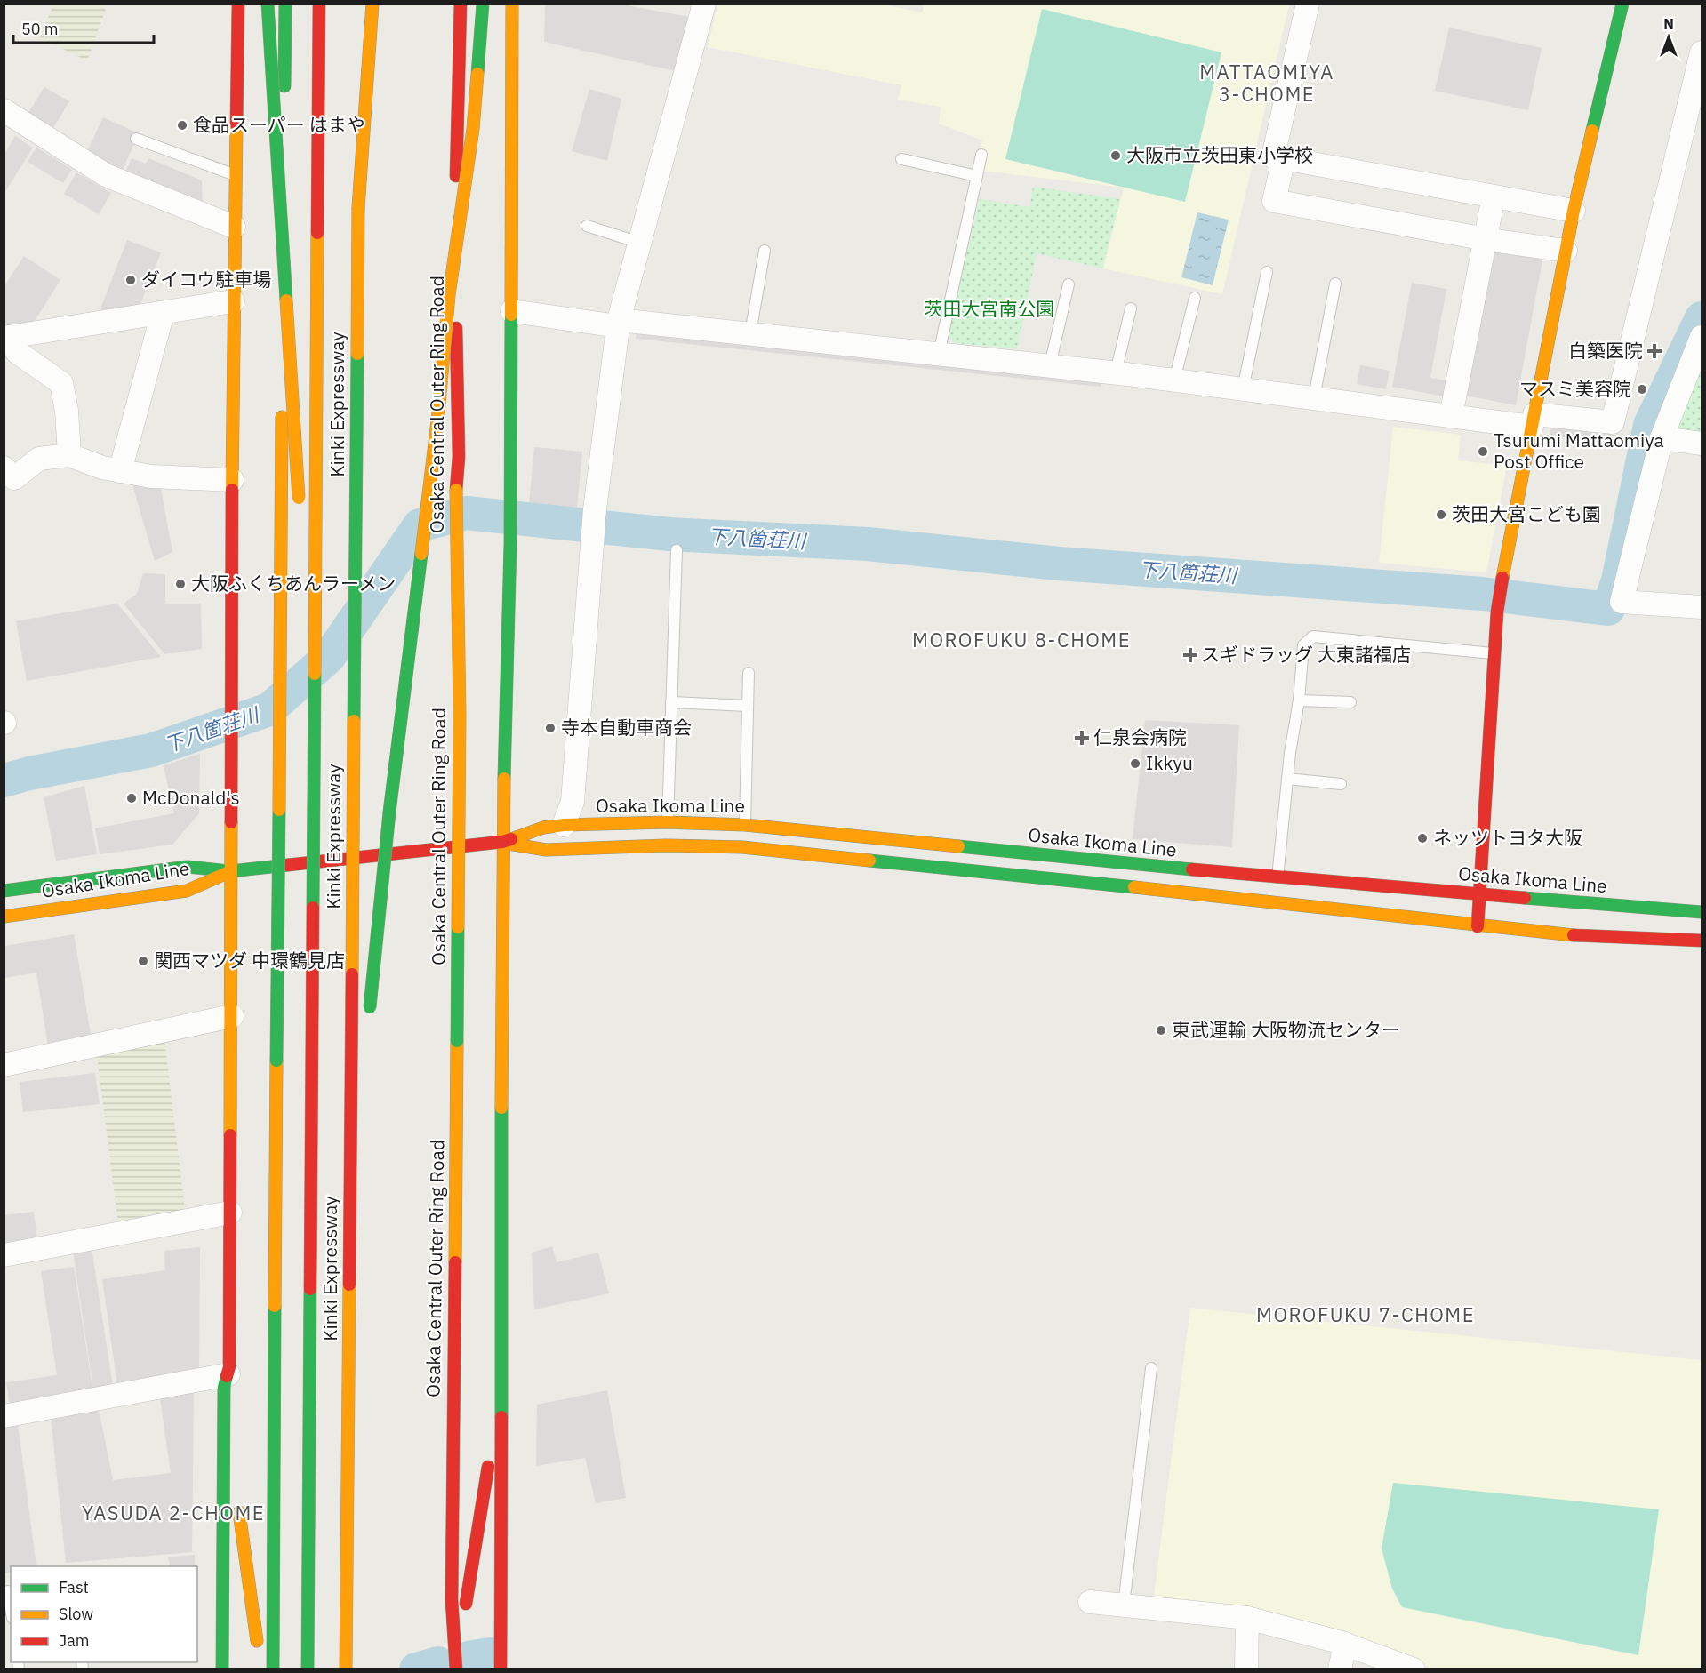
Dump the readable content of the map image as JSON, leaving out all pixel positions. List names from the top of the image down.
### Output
{
  "streets": {
    "main road": ["Kinki Expressway", "Osaka Central Outer Ring Road", "Osaka Ikoma Line"]
  },
  "districts": [
    "MATTAOMIYA 3-CHOME",
    "MOROFUKU 8-CHOME",
    "MOROFUKU 7-CHOME",
    "YASUDA 2-CHOME"
  ],
  "water": ["下八箇荘川"],
  "parks": ["茨田大宮南公園"],
  "places": {
    "other": [
      "食品スーパー はまや",
      "大阪市立茨田東小学校",
      "ダイコウ駐車場",
      "マスミ美容院",
      "Tsurumi Mattaomiya Post Office",
      "茨田大宮こども園",
      "大阪ふくちあんラーメン",
      "寺本自動車商会",
      "Ikkyu",
      "McDonald's",
      "ネッツトヨタ大阪",
      "関西マツダ 中環鶴見店",
      "東武運輸 大阪物流センター"
    ],
    "health": ["白築医院", "スギドラッグ 大東諸福店", "仁泉会病院"]
  },
  "legend": ["Fast", "Slow", "Jam"],
  "scale_bar": "50 m",
  "north": "top"
}
